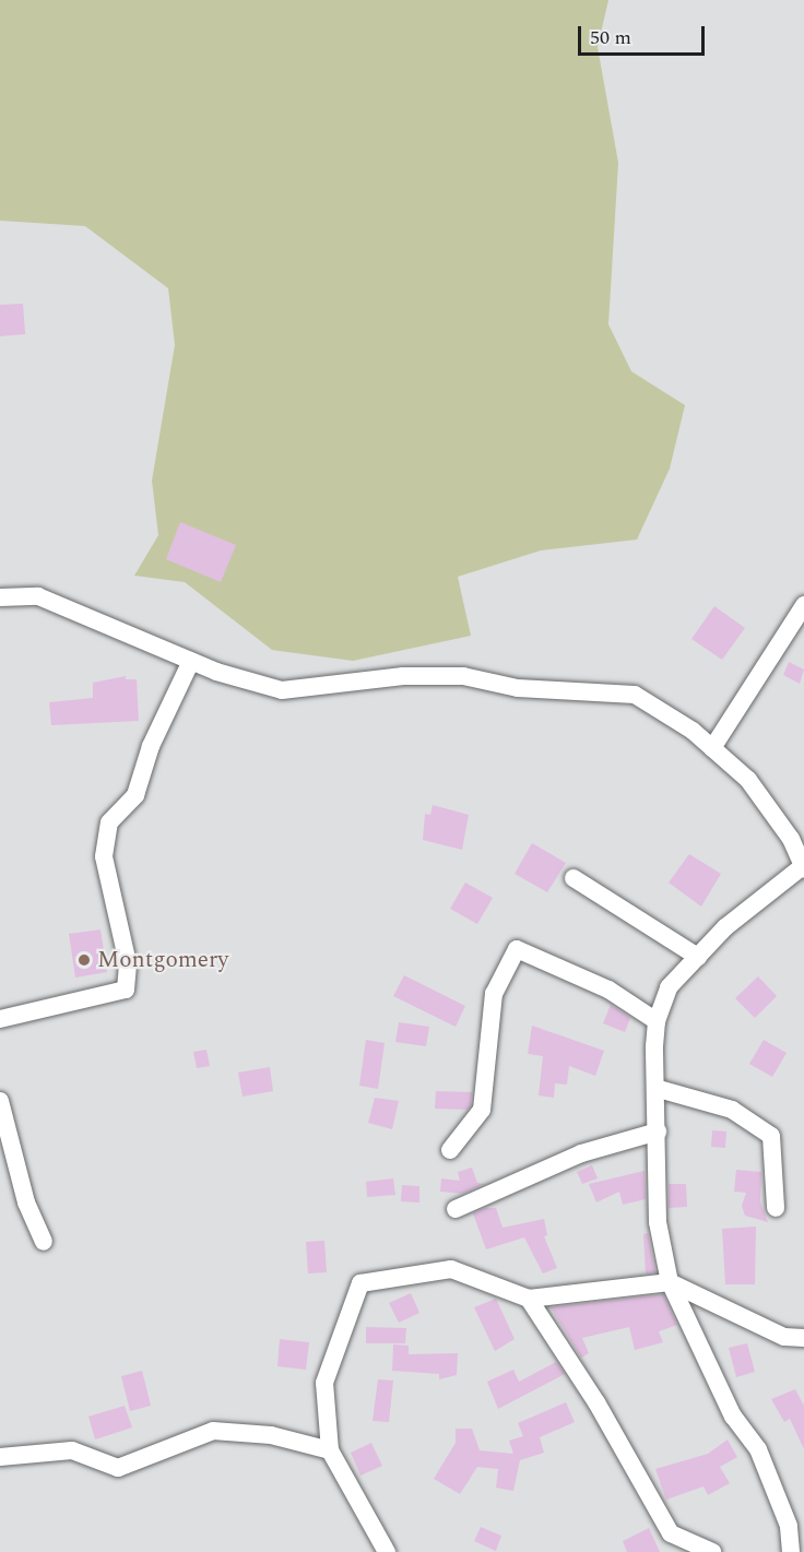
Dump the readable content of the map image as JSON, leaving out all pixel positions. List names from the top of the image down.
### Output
{
  "places": ["Montgomery"],
  "scale_bar": "50 m"
}
